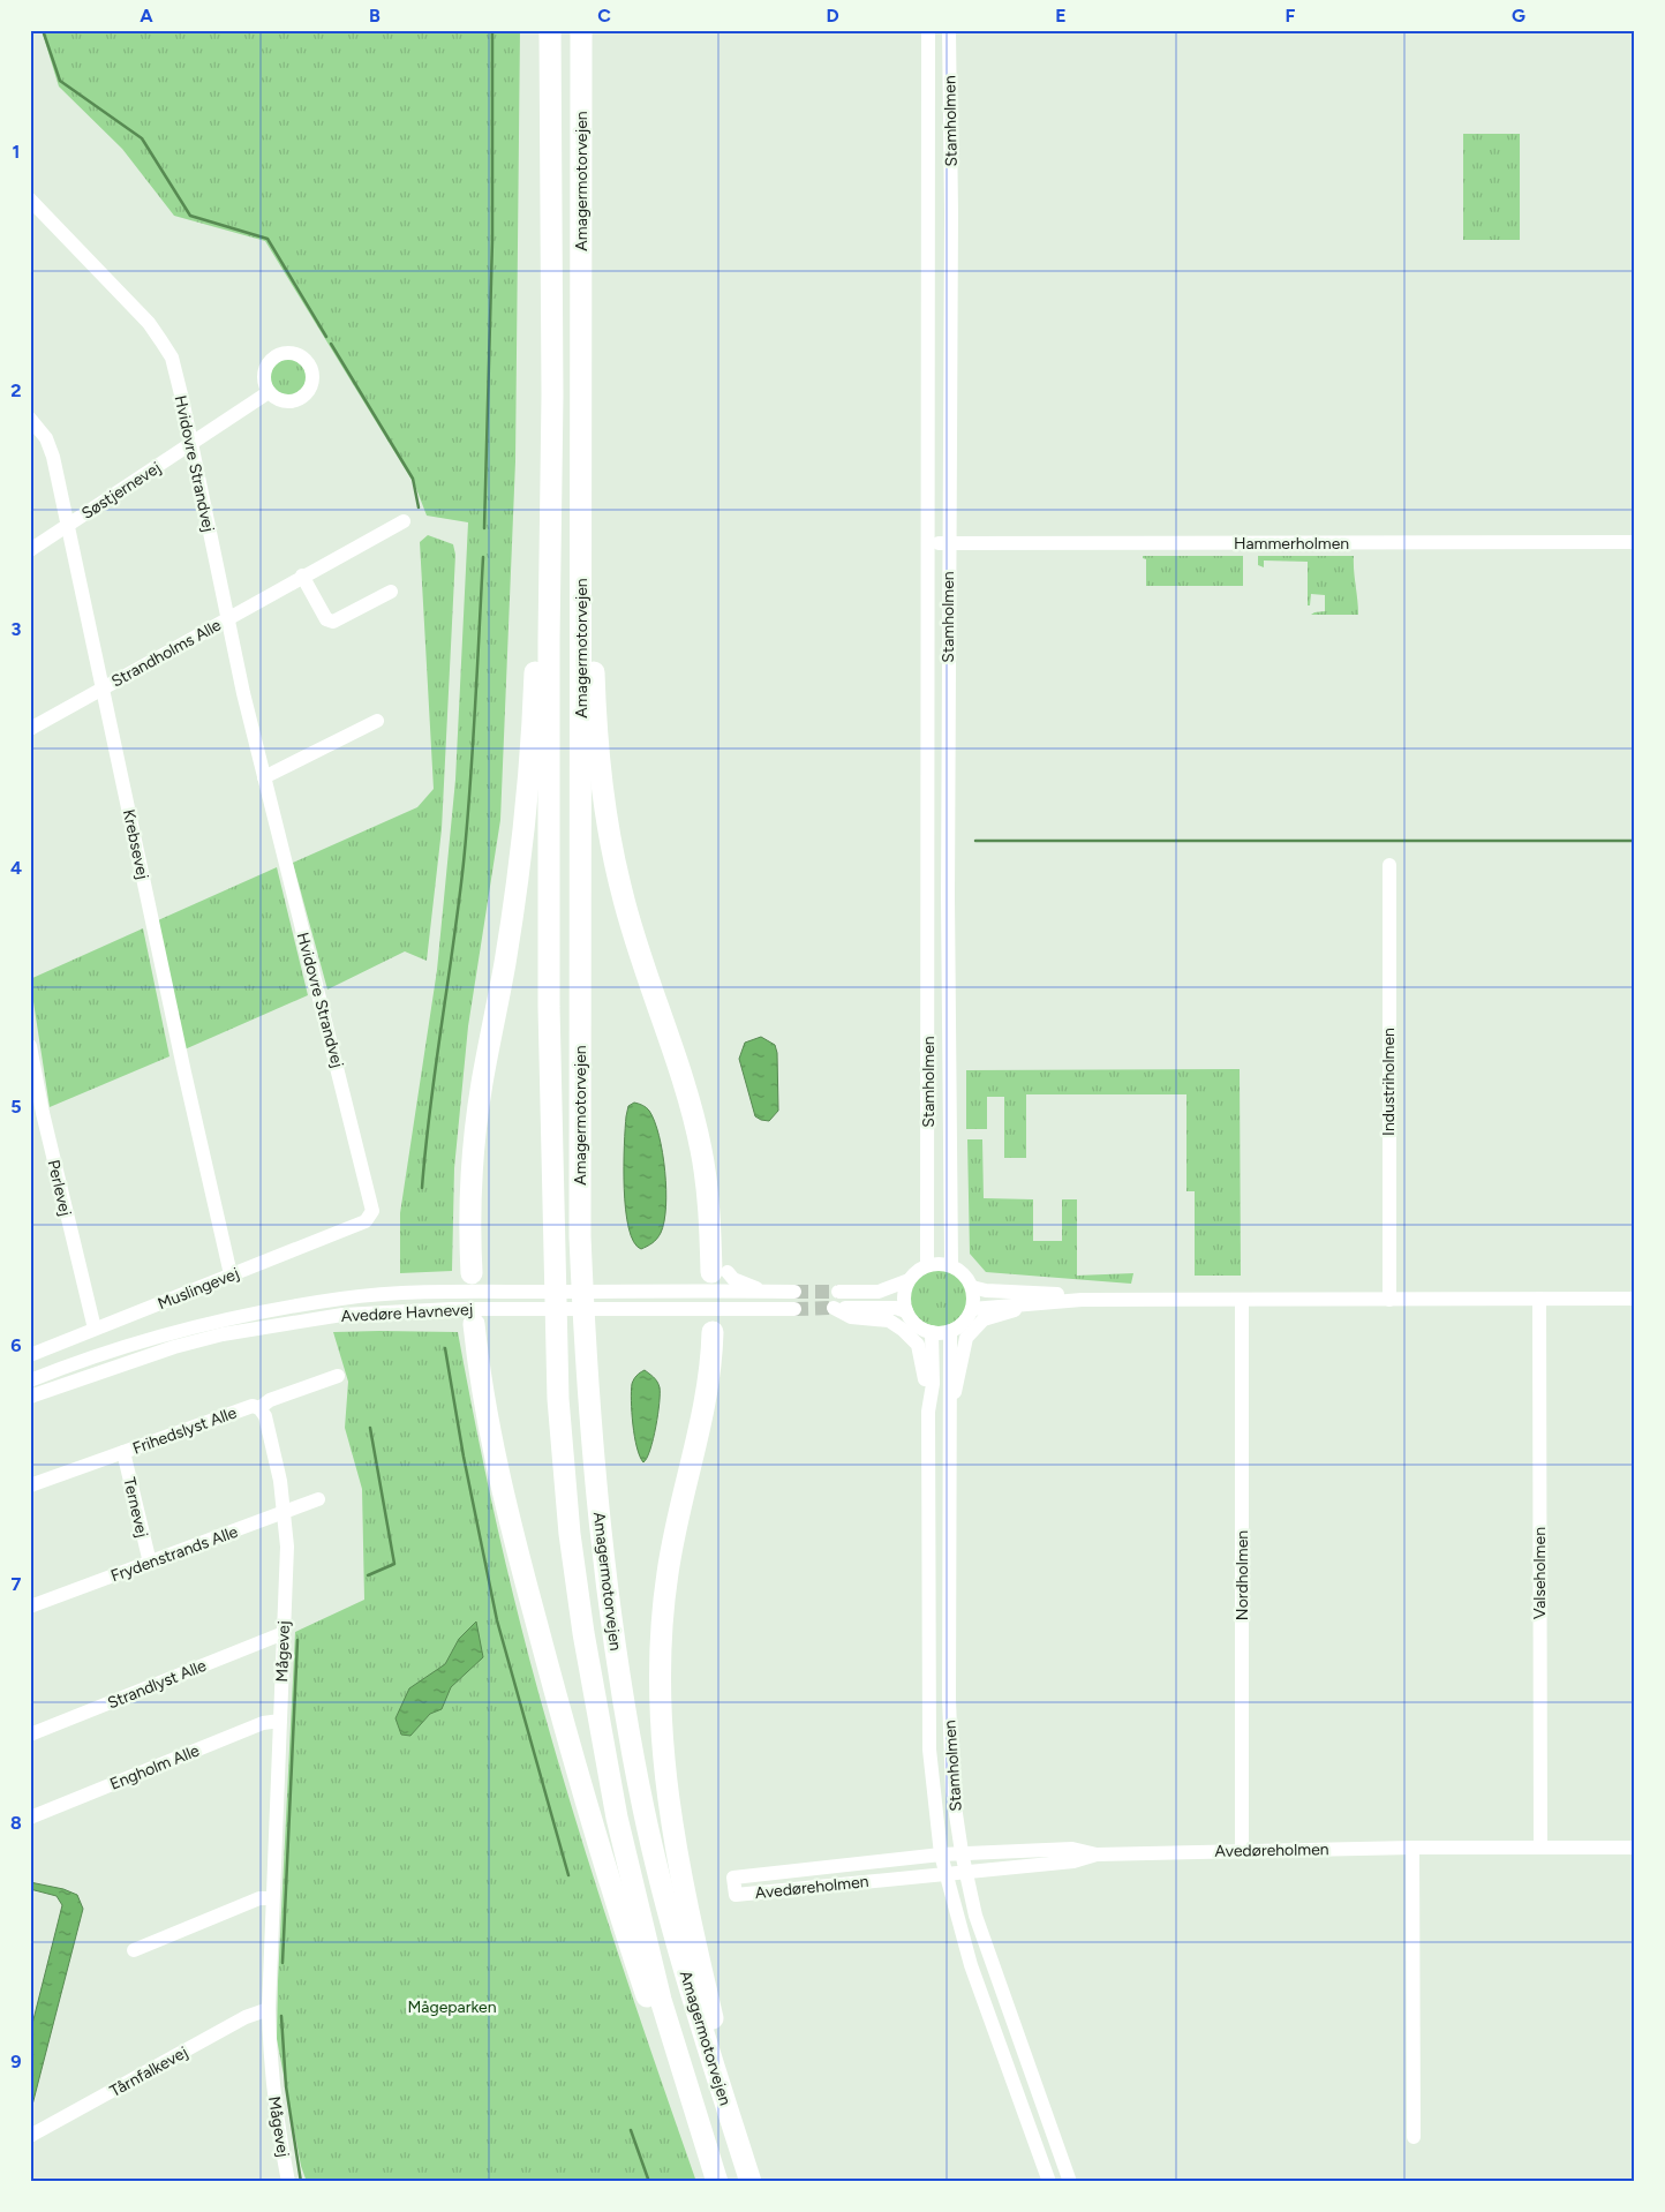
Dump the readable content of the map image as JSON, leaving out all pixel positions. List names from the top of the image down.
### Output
{
  "streets": {
    "highway": ["Amagermotorvejen"],
    "street": [
      "Stamholmen",
      "Hvidovre Strandvej",
      "Søstjernevej",
      "Hammerholmen",
      "Strandholms Alle",
      "Krebsevej",
      "Industriholmen",
      "Perlevej",
      "Muslingevej",
      "Avedøre Havnevej",
      "Frihedslyst Alle",
      "Ternevej",
      "Frydenstrands Alle",
      "Valseholmen",
      "Nordholmen",
      "Mågevej",
      "Strandlyst Alle",
      "Engholm Alle",
      "Avedøreholmen",
      "Tårnfalkevej"
    ]
  },
  "crossings": [
    ["Stamholmen", "Hammerholmen"],
    ["Stamholmen", "Avedøreholmen"],
    ["Hvidovre Strandvej", "Søstjernevej"],
    ["Hvidovre Strandvej", "Strandholms Alle"],
    ["Hvidovre Strandvej", "Muslingevej"],
    ["Søstjernevej", "Krebsevej"],
    ["Strandholms Alle", "Krebsevej"],
    ["Krebsevej", "Muslingevej"],
    ["Perlevej", "Muslingevej"],
    ["Frihedslyst Alle", "Ternevej"],
    ["Frihedslyst Alle", "Mågevej"],
    ["Ternevej", "Frydenstrands Alle"],
    ["Frydenstrands Alle", "Mågevej"],
    ["Valseholmen", "Avedøreholmen"],
    ["Nordholmen", "Avedøreholmen"],
    ["Mågevej", "Strandlyst Alle"],
    ["Mågevej", "Engholm Alle"],
    ["Mågevej", "Tårnfalkevej"]
  ],
  "parks": ["Mågeparken"],
  "grid": {
    "columns": [
      "A",
      "B",
      "C",
      "D",
      "E",
      "F",
      "G"
    ],
    "rows": [
      "1",
      "2",
      "3",
      "4",
      "5",
      "6",
      "7",
      "8",
      "9"
    ]
  }
}
